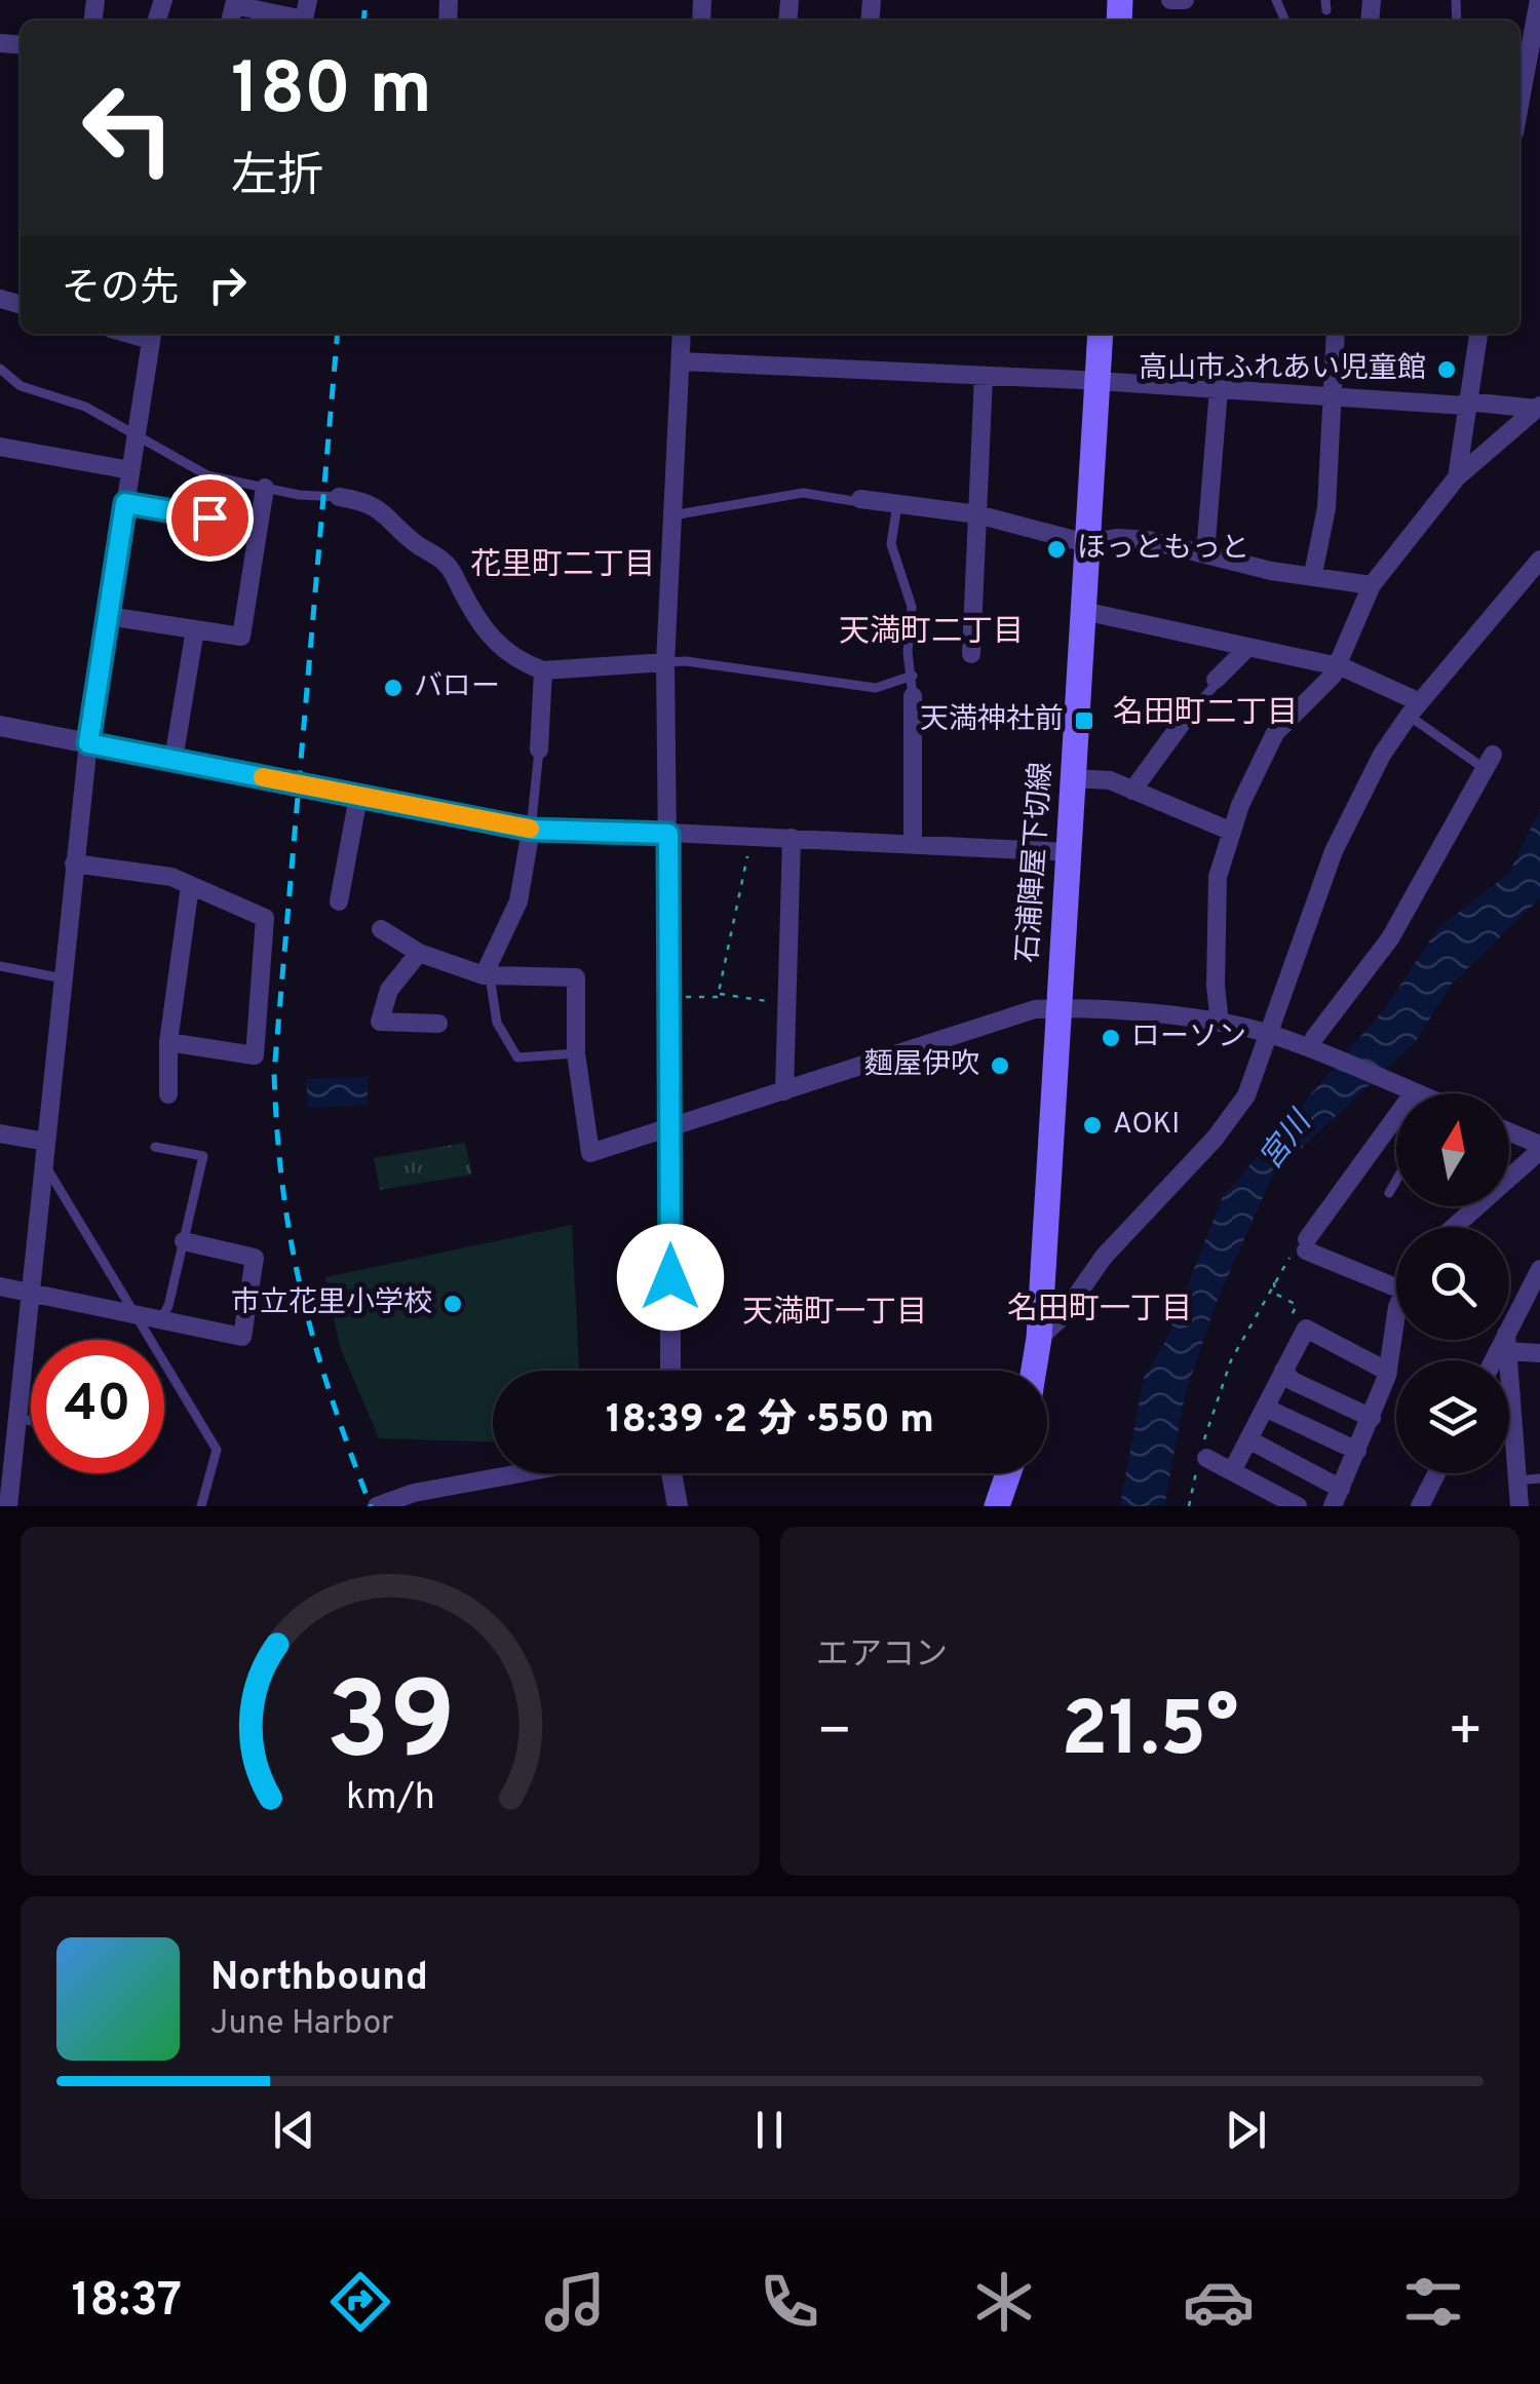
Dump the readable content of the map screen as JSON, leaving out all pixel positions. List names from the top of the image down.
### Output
{
  "streets": {
    "main road": ["石浦陣屋下切線"]
  },
  "districts": [
    "花里町二丁目",
    "天満町二丁目",
    "名田町二丁目",
    "名田町一丁目",
    "天満町一丁目"
  ],
  "water": ["宮川"],
  "places": {
    "other": [
      "高山市ふれあい児童館",
      "ほっともっと",
      "バロー",
      "ローソン",
      "麵屋伊吹",
      "AOKI",
      "市立花里小学校"
    ],
    "transit": ["天満神社前"]
  },
  "north": "top",
  "page": {
    "turn": ["180 m", "左折"],
    "then": "その先",
    "limit": "40",
    "trip": "18:39 · 2 分 · 550 m",
    "tile": "エアコン",
    "heat": ["−", "21.5°", "+"],
    "song": ["Northbound", "June Harbor"],
    "tabs": "18:37",
    "gauge": ["39", "km/h"]
  }
}
